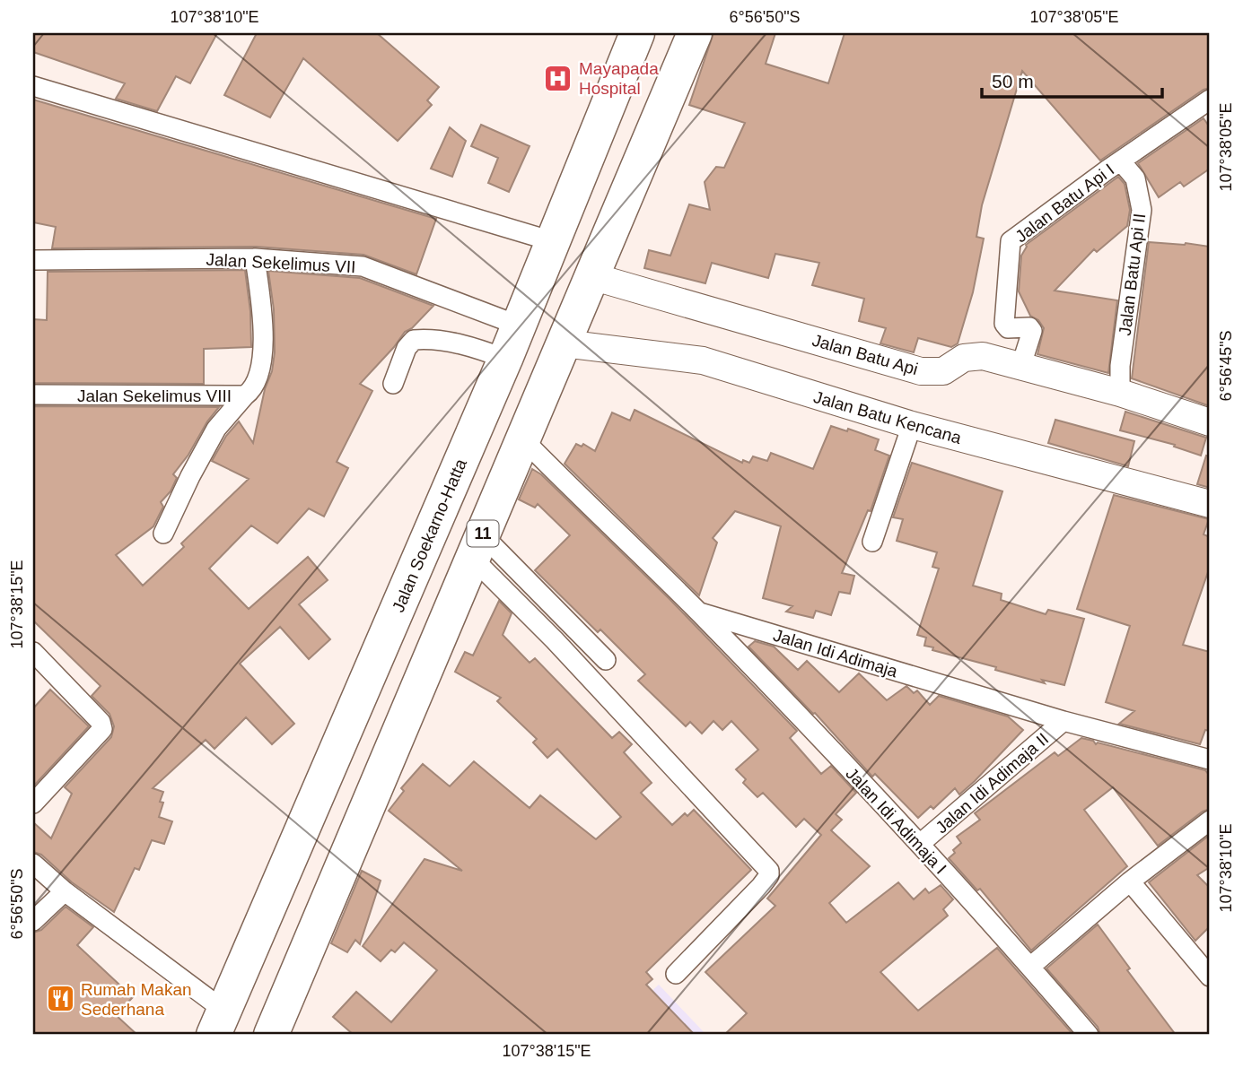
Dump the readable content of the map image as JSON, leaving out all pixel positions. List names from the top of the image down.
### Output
{
  "streets": {
    "highway": ["11", "Jalan Soekarno-Hatta"],
    "street": [
      "Jalan Batu Api I",
      "Jalan Sekelimus VII",
      "Jalan Batu Api II",
      "Jalan Batu Api",
      "Jalan Sekelimus VIII",
      "Jalan Batu Kencana",
      "Jalan Idi Adimaja",
      "Jalan Idi Adimaja II",
      "Jalan Idi Adimaja I"
    ]
  },
  "crossings": [
    ["Jalan Batu Api I", "Jalan Batu Api II"],
    ["Jalan Batu Api I", "Jalan Batu Api"],
    ["Jalan Sekelimus VII", "Jalan Sekelimus VIII"],
    ["Jalan Sekelimus VII", "Jalan Soekarno-Hatta"],
    ["Jalan Batu Api II", "Jalan Batu Api"],
    ["Jalan Batu Api", "11"],
    ["Jalan Batu Kencana", "11"],
    ["11", "Jalan Idi Adimaja"],
    ["Jalan Idi Adimaja", "Jalan Idi Adimaja II"],
    ["Jalan Idi Adimaja", "Jalan Idi Adimaja I"],
    ["Jalan Idi Adimaja II", "Jalan Idi Adimaja I"]
  ],
  "places": {
    "hospital": ["Mayapada Hospital"],
    "restaurant": ["Rumah Makan Sederhana"]
  },
  "scale_bar": "50 m",
  "coordinates": [
    "107°38'10\"E",
    "6°56'50\"S",
    "107°38'05\"E",
    "6°56'45\"S",
    "107°38'15\"E"
  ]
}
